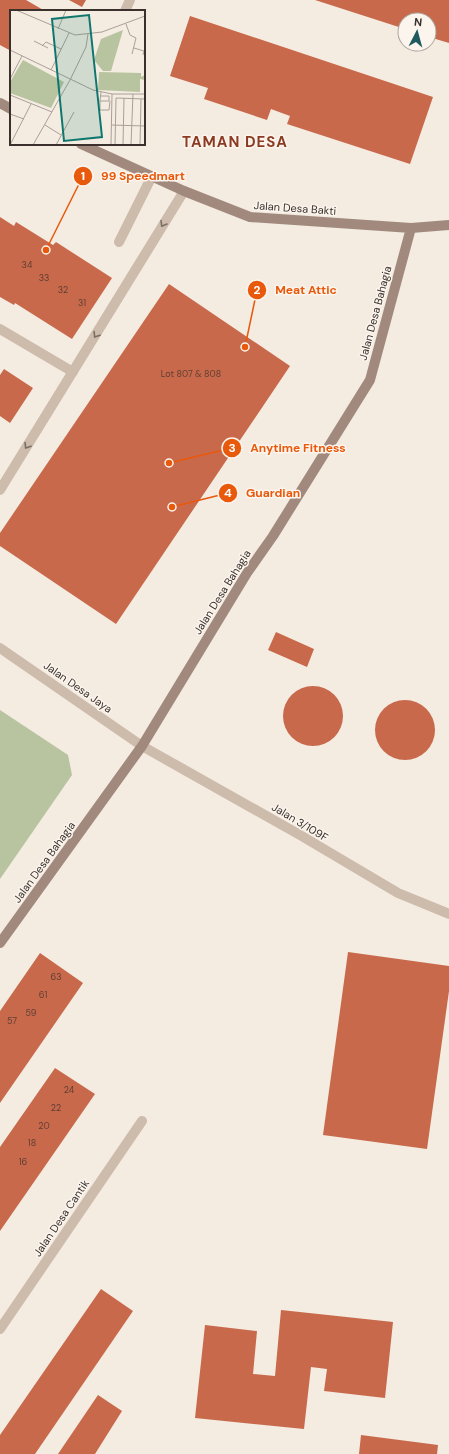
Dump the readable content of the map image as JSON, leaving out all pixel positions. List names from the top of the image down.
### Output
{
  "streets": {
    "street": [
      "Jalan Desa Bakti",
      "Jalan Desa Bahagia",
      "Jalan Desa Jaya",
      "Jalan 3/109F",
      "Jalan Desa Cantik"
    ]
  },
  "crossings": [
    ["Jalan Desa Bakti", "Jalan Desa Bahagia"],
    ["Jalan Desa Bahagia", "Jalan Desa Jaya"],
    ["Jalan Desa Bahagia", "Jalan 3/109F"],
    ["Jalan Desa Jaya", "Jalan 3/109F"]
  ],
  "districts": ["TAMAN DESA"],
  "places": [
    "99 Speedmart",
    "Meat Attic",
    "Anytime Fitness",
    "Guardian"
  ],
  "house_numbers": [
    "34",
    "33",
    "32",
    "31",
    "Lot 807 & 808",
    "63",
    "61",
    "59",
    "57",
    "24",
    "22",
    "20",
    "18",
    "16"
  ],
  "north": "top"
}
